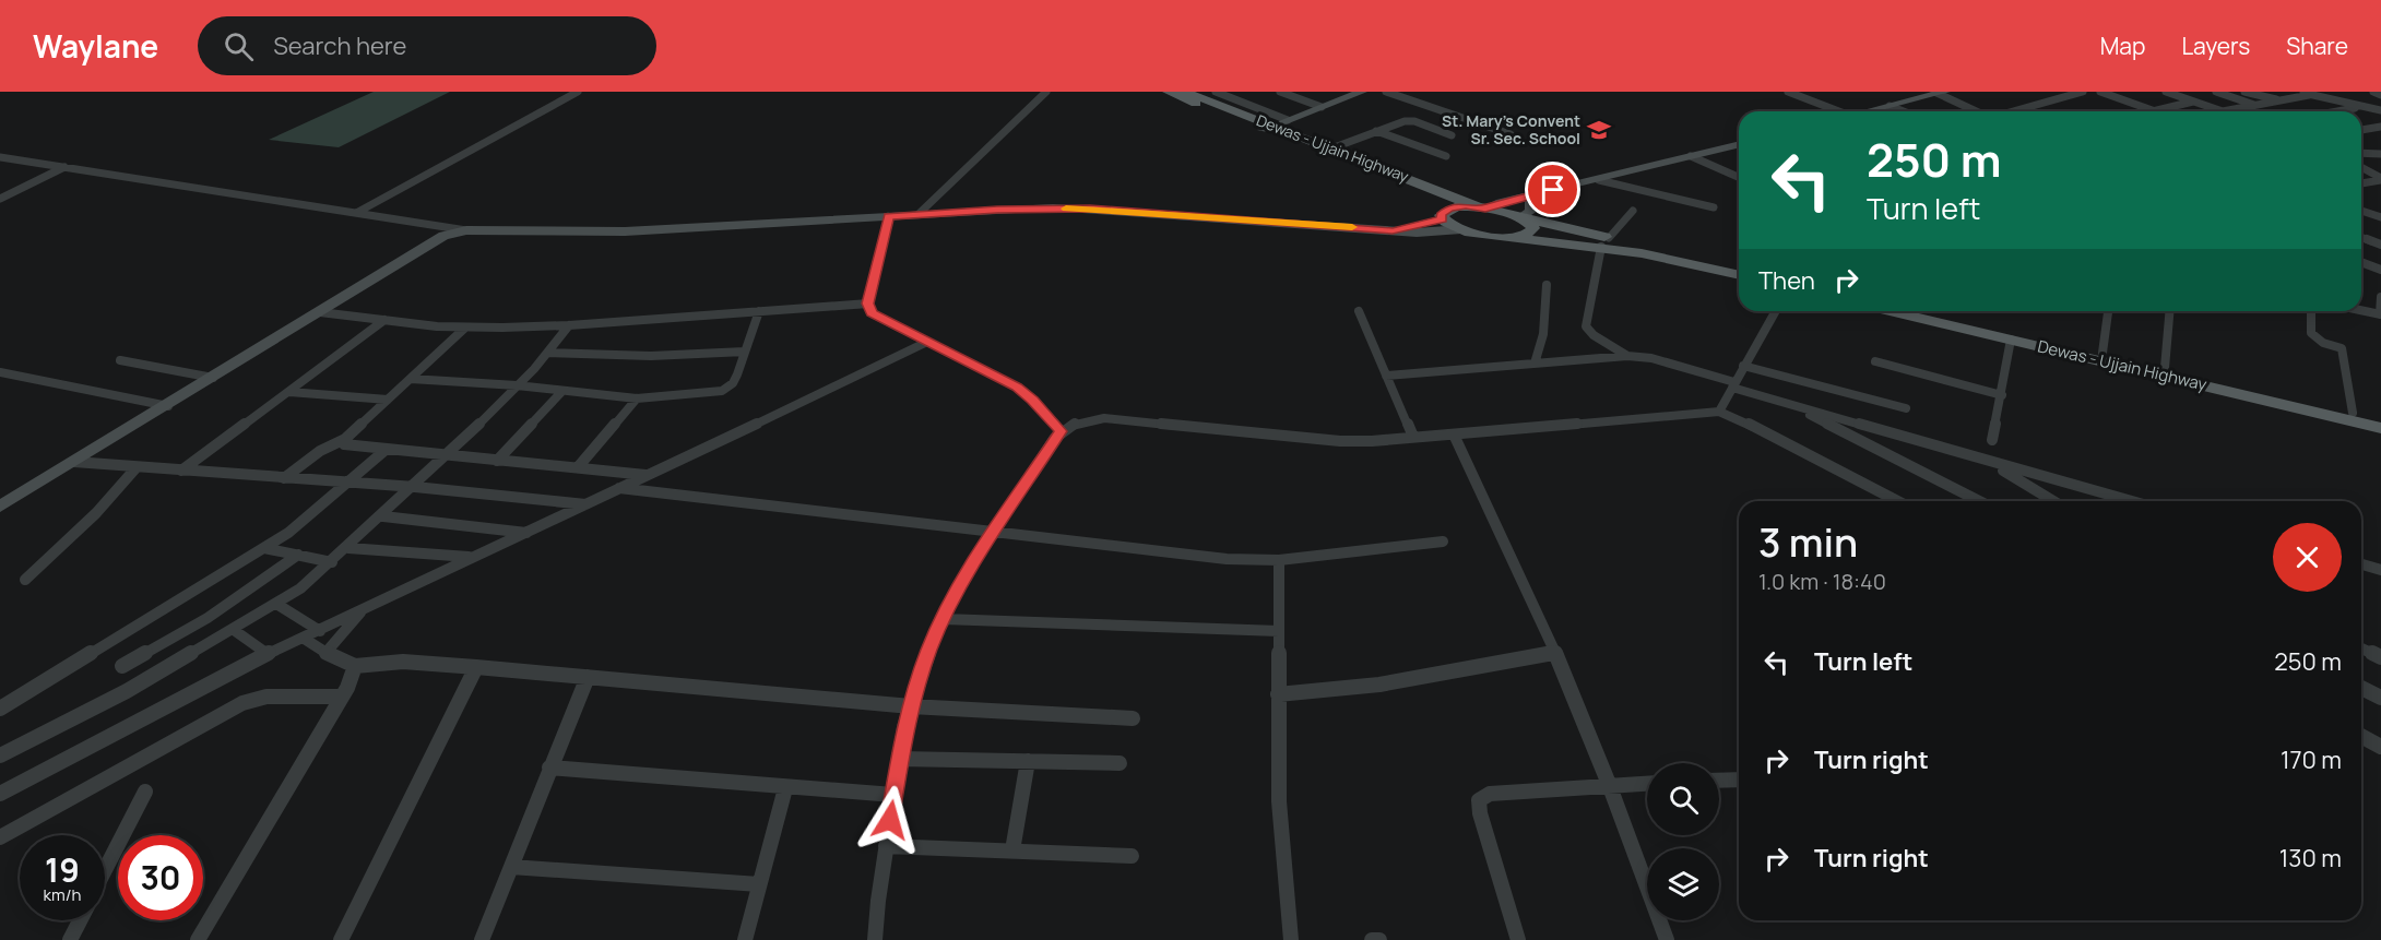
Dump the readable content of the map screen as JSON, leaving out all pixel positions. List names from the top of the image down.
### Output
{
  "streets": {
    "main road": ["Dewas - Ujjain Highway"]
  },
  "places": {
    "school or university": ["St. Mary's Convent Sr. Sec. School"]
  },
  "page": {
    "header": "Waylane",
    "search": "Search here",
    "nav": ["Map", "Layers", "Share"],
    "turn": ["250 m", "Turn left"],
    "then": "Then",
    "heading": ["3 min", "1.0 km · 18:40"],
    "list": [
      {
        "name": "Turn left",
        "value": "250 m"
      },
      {
        "name": "Turn right",
        "value": "170 m"
      },
      {
        "name": "Turn right",
        "value": "130 m"
      }
    ],
    "speed": "19 km/h",
    "limit": "30"
  }
}
